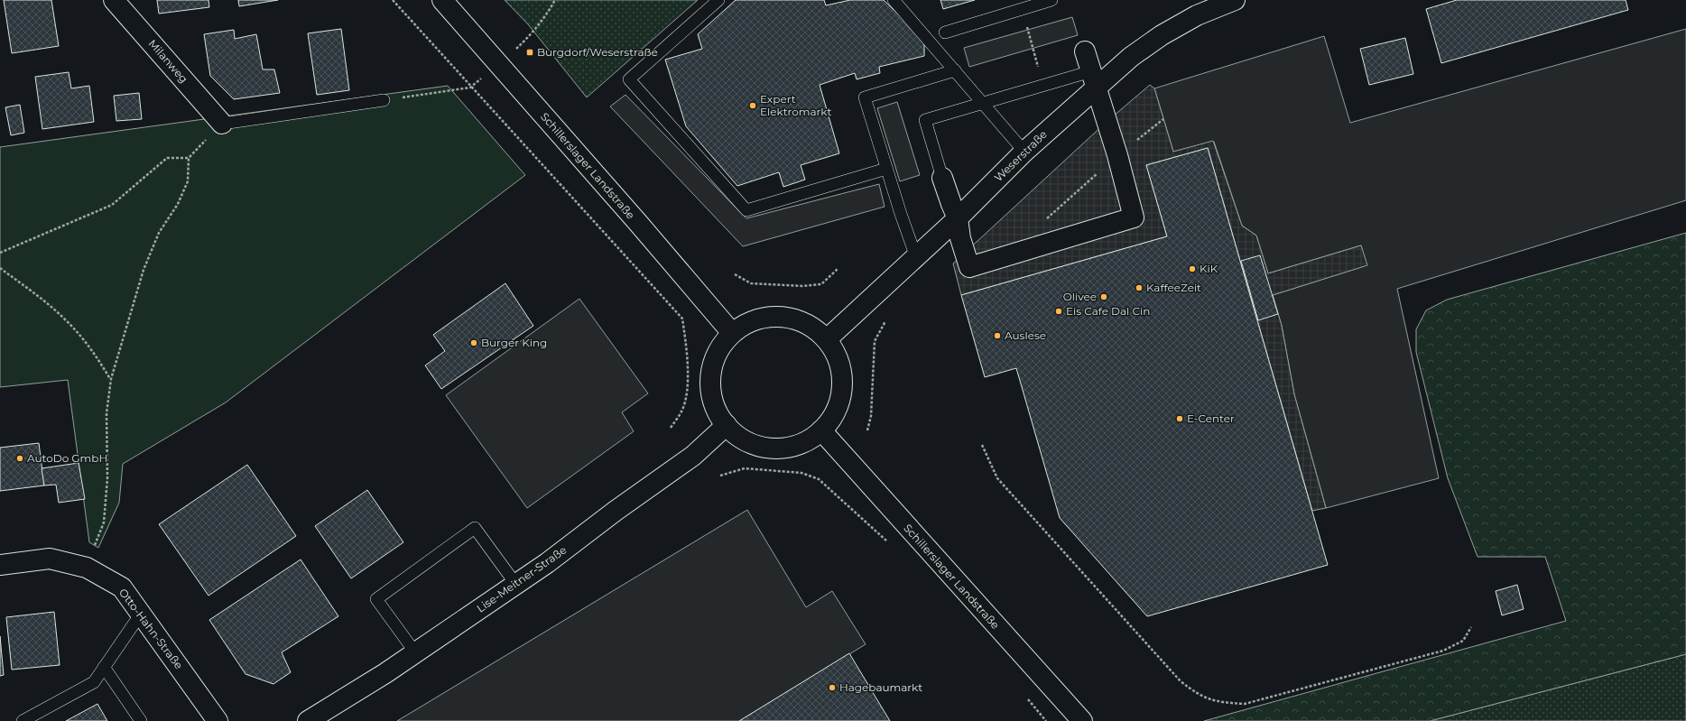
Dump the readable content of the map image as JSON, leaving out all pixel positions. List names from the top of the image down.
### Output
{
  "streets": {
    "street": [
      "Milanweg",
      "Weserstraße",
      "Schillerslager Landstraße",
      "Lise-Meitner-Straße",
      "Otto-Hahn-Straße"
    ]
  },
  "places": {
    "transit": ["Burgdorf/Weserstraße"],
    "other": [
      "Expert Elektromarkt",
      "KiK",
      "KaffeeZeit",
      "Olivee",
      "Eis Cafe Dal Cin",
      "Auslese",
      "Burger King",
      "E-Center",
      "AutoDo GmbH",
      "Hagebaumarkt"
    ]
  }
}
